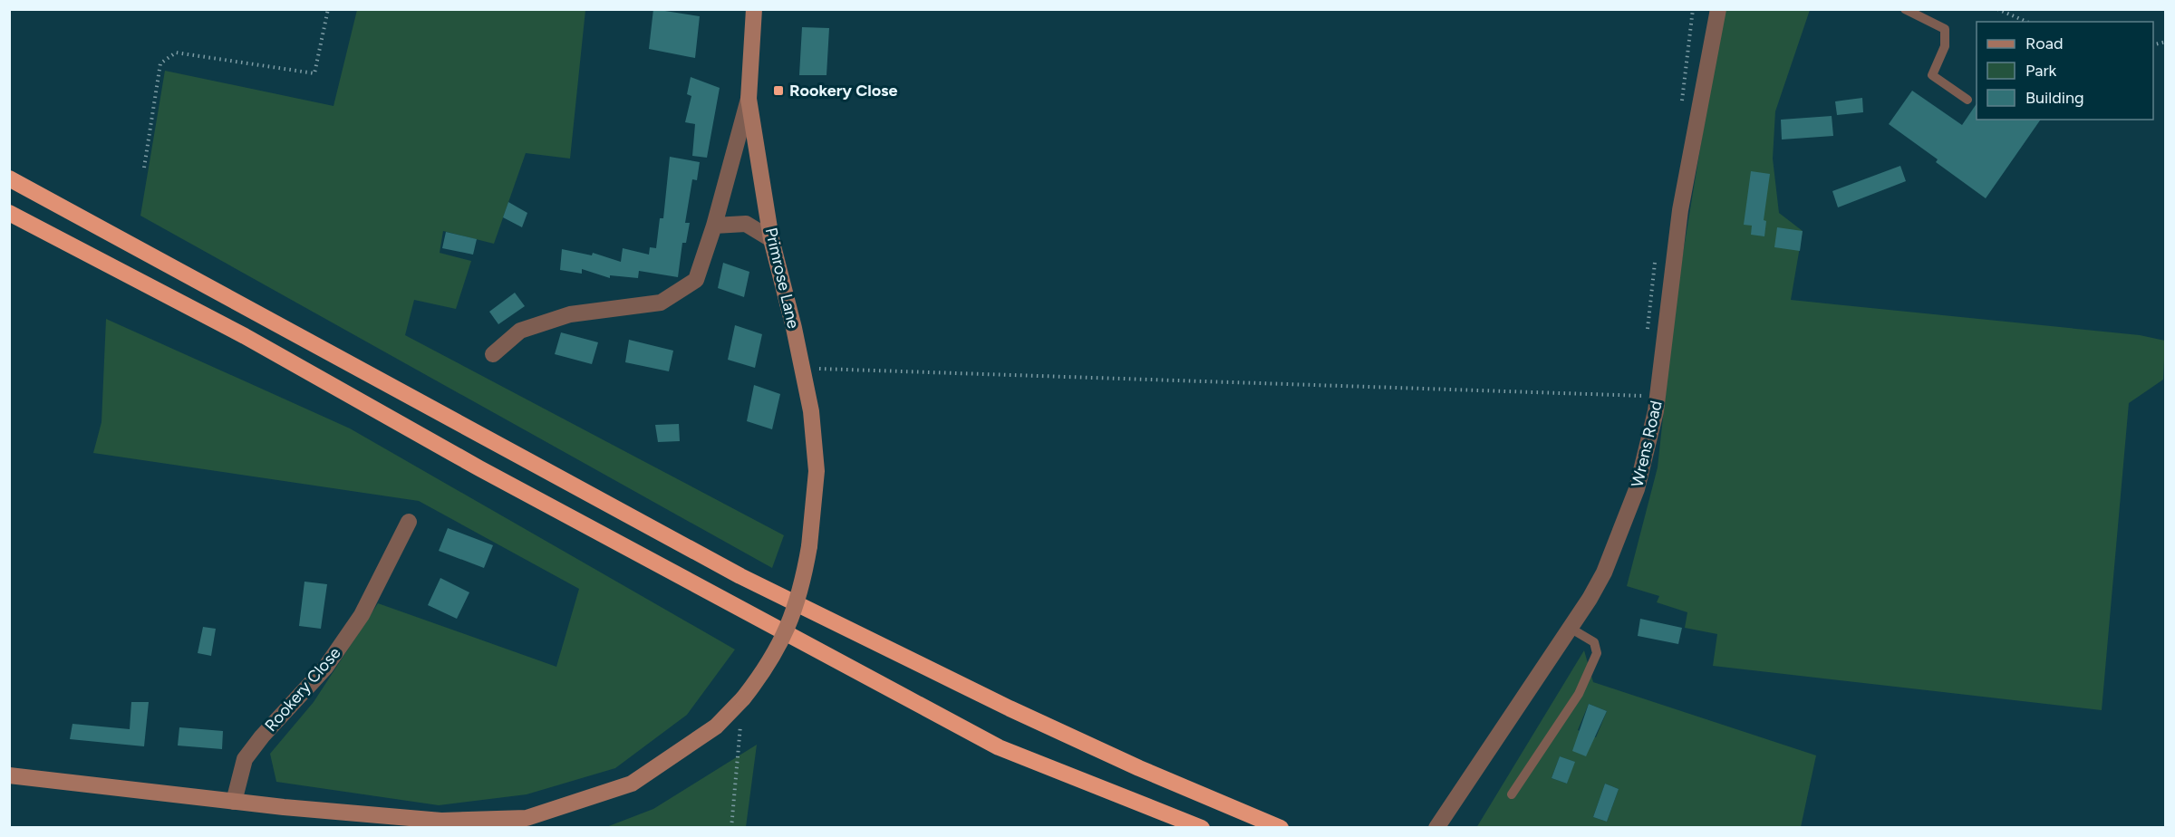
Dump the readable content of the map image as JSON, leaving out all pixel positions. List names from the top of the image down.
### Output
{
  "streets": {
    "street": ["Primrose Lane", "Wrens Road", "Rookery Close"]
  },
  "crossings": [
    ["Primrose Lane", "Rookery Close"]
  ],
  "places": {
    "transit": ["Rookery Close"]
  },
  "legend": ["Road", "Park", "Building"]
}
